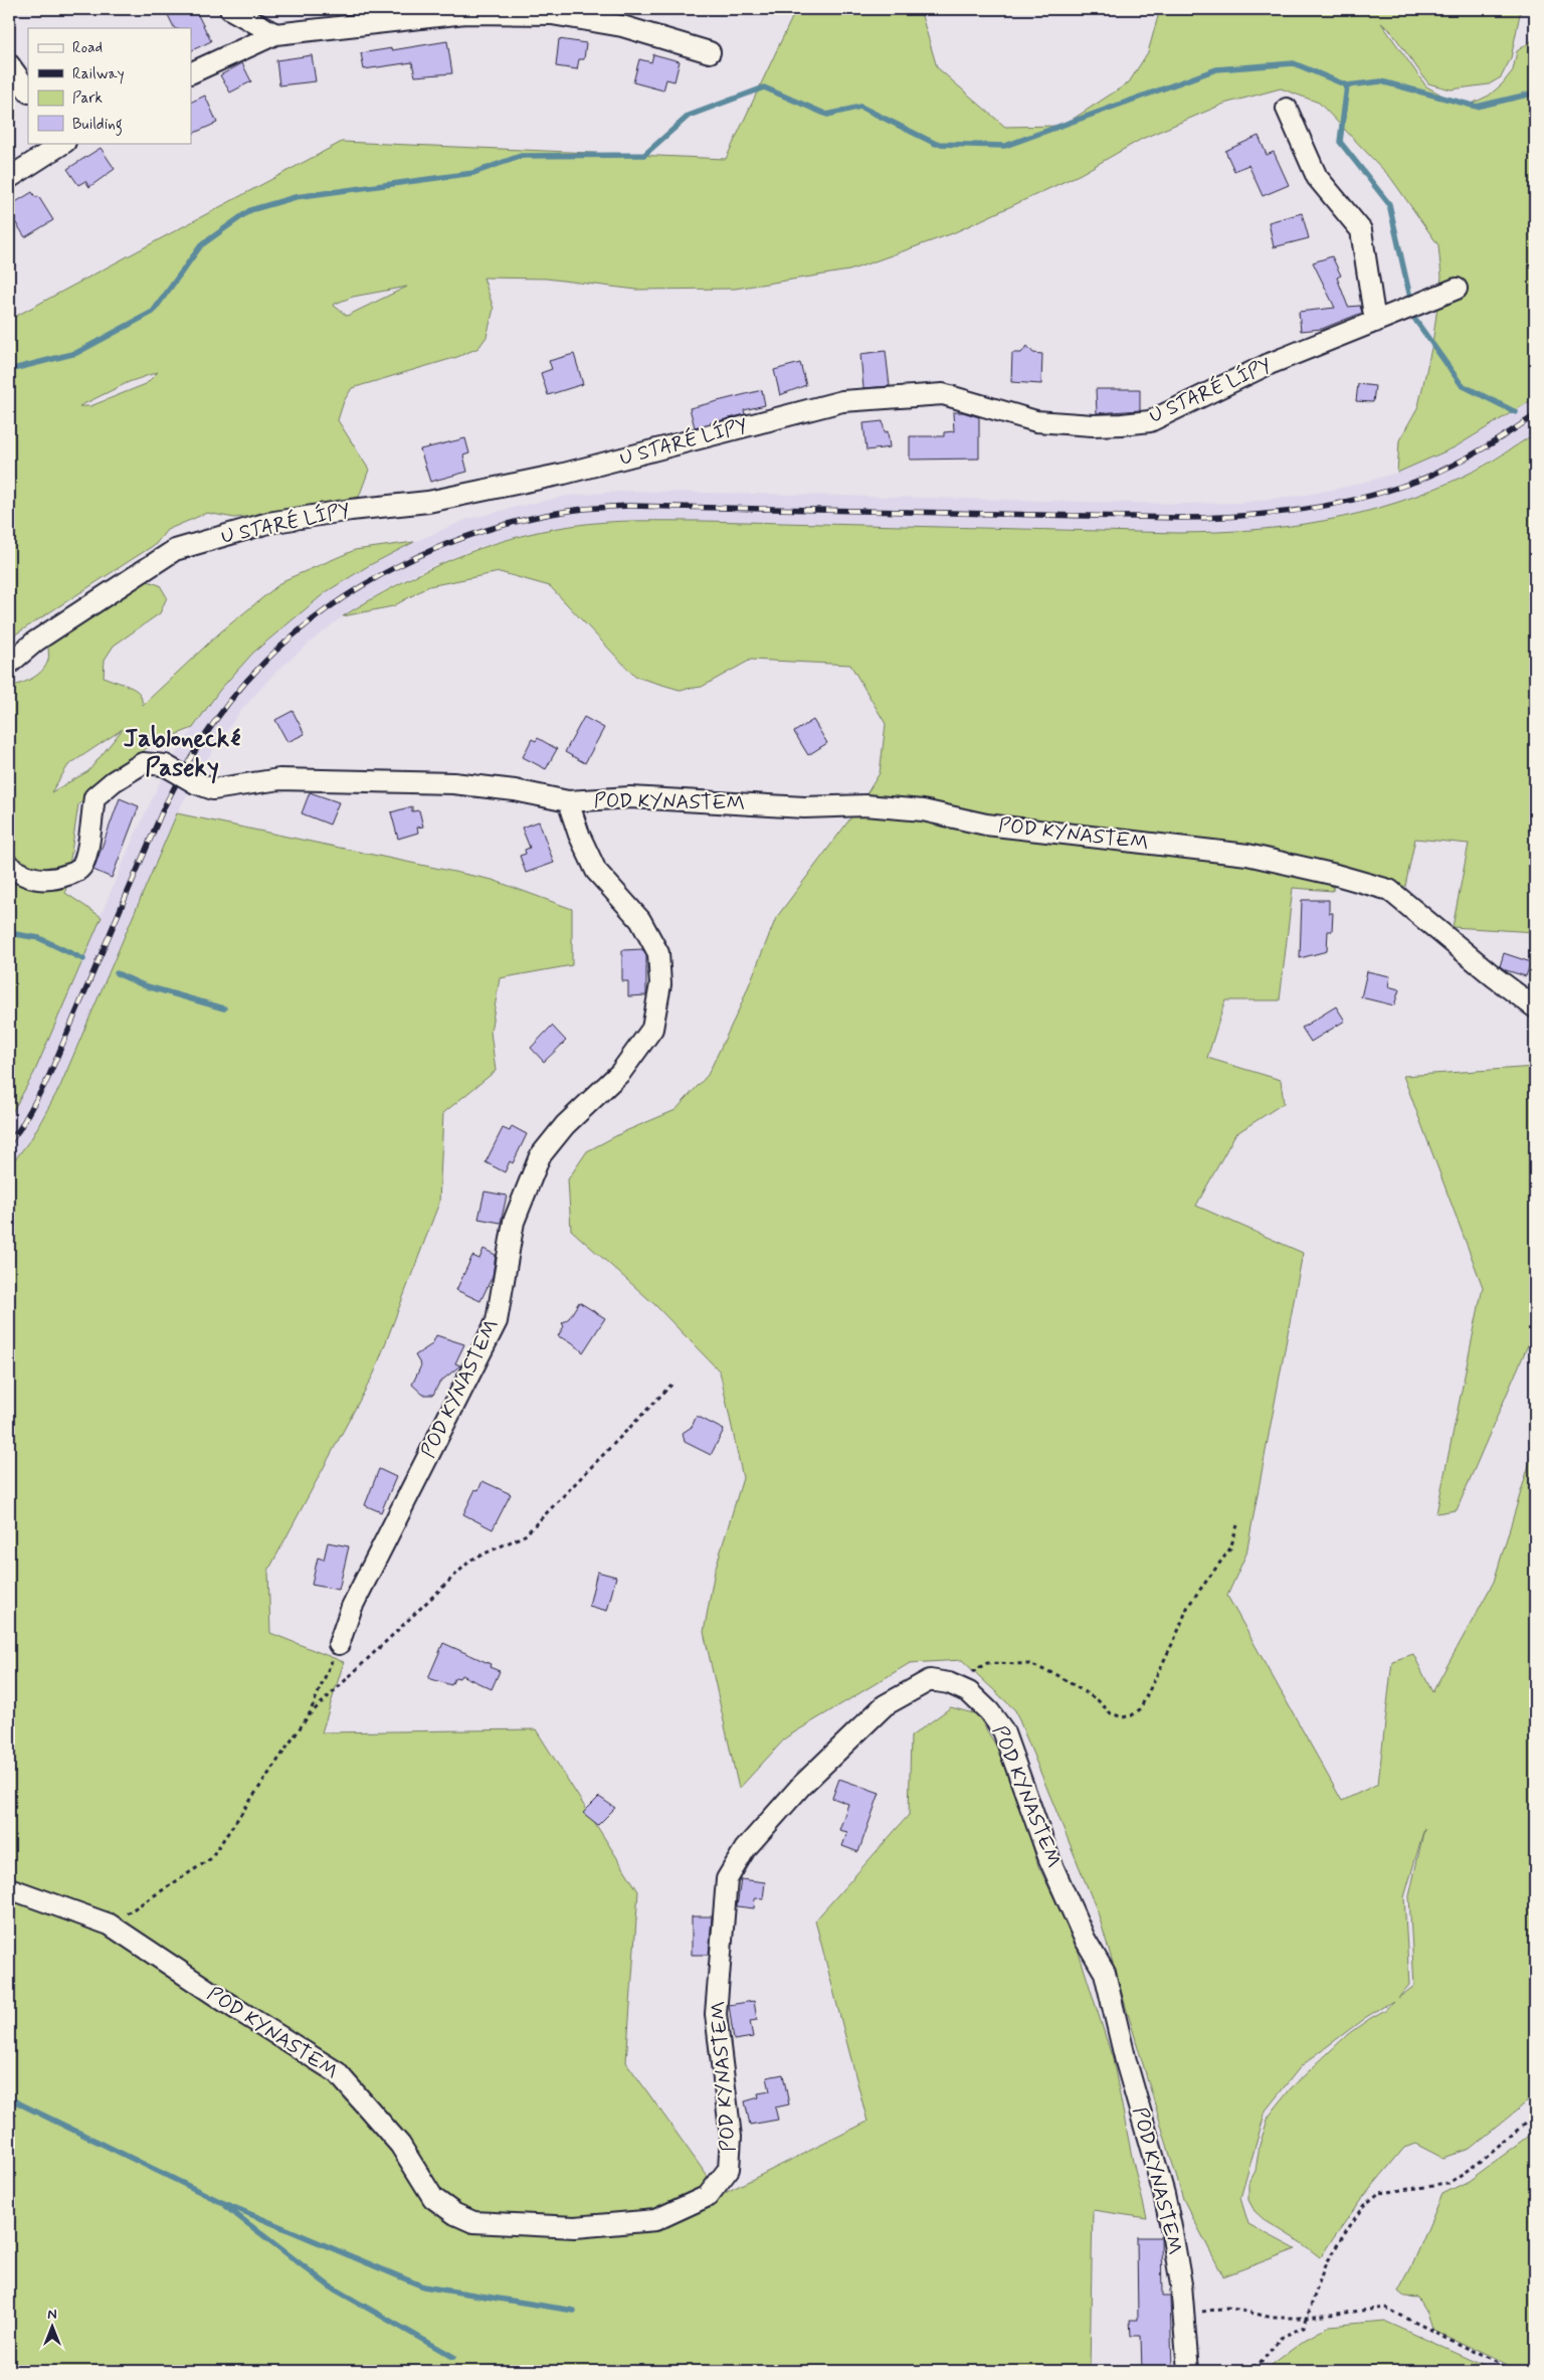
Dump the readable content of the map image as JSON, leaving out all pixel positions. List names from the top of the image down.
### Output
{
  "streets": {
    "street": ["U STARÉ LÍPY", "POD KYNASTEM"]
  },
  "districts": ["Jablonecké Paseky"],
  "legend": [
    "Road",
    "Railway",
    "Park",
    "Building"
  ],
  "north": "top"
}
